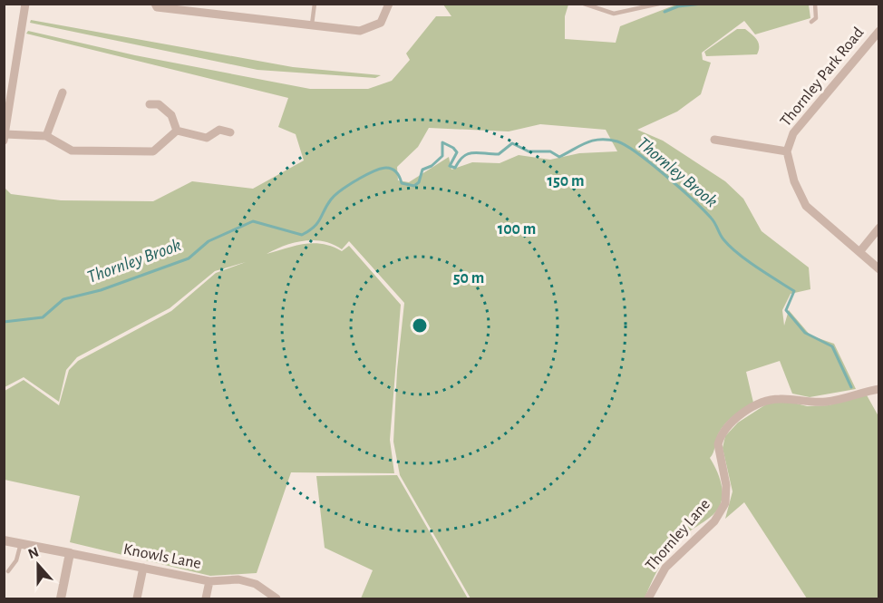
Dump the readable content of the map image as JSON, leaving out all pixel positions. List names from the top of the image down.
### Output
{
  "streets": {
    "street": ["Thornley Park Road", "Thornley Lane", "Knowls Lane"]
  },
  "water": ["Thornley Brook"],
  "north": "top",
  "rings": ["150 m", "100 m", "50 m"]
}
